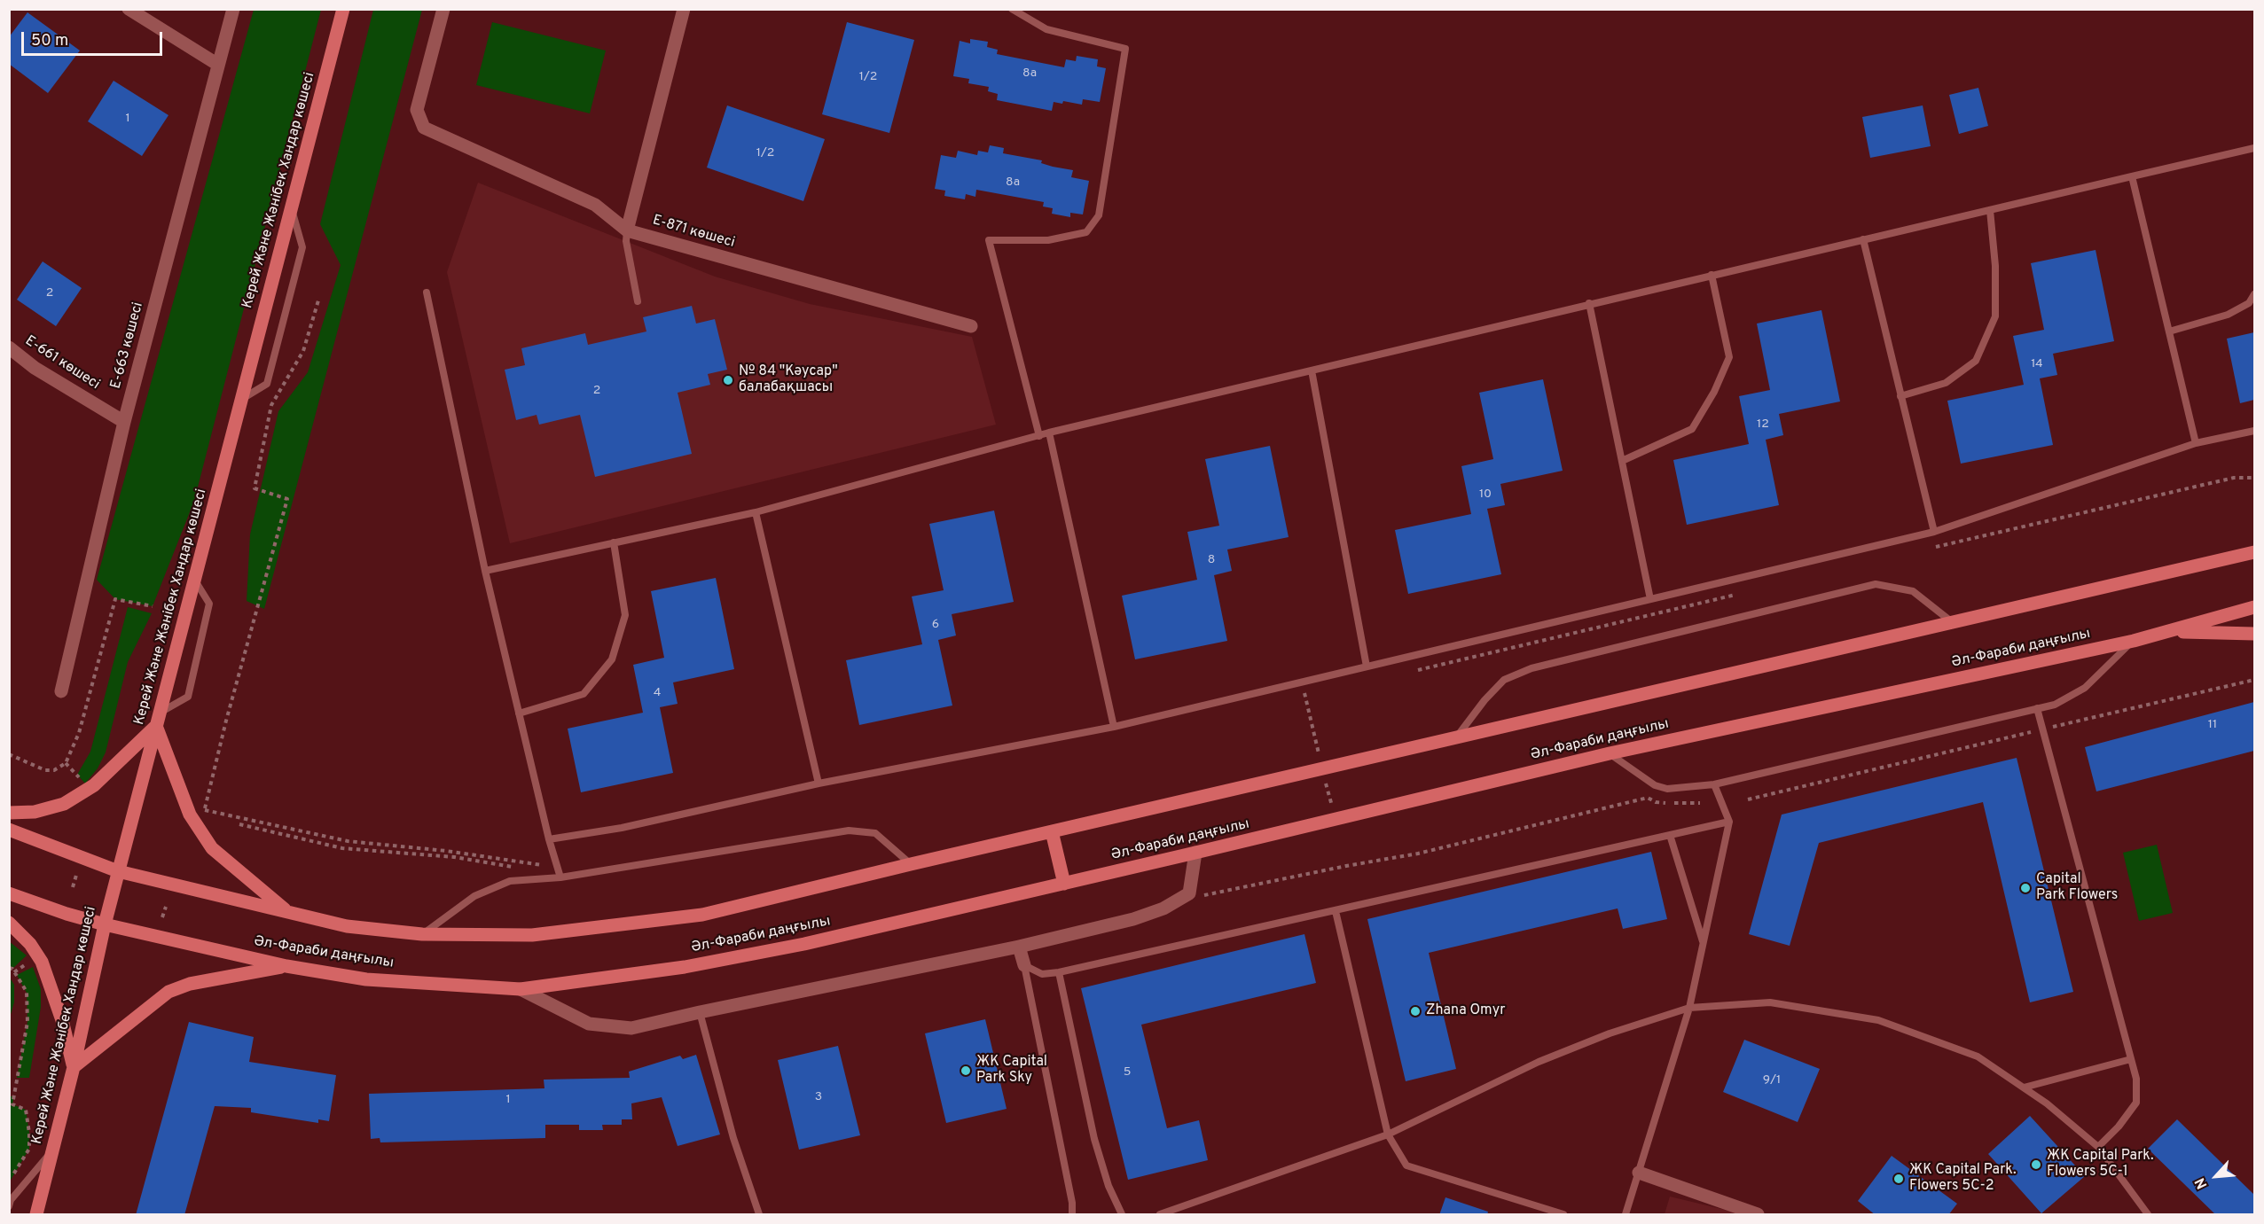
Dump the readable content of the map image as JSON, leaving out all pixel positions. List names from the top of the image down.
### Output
{
  "streets": {
    "main road": ["Керей Және Жәнібек Хандар көшесі", "Әл-Фараби даңғылы"],
    "street": ["Е-871 көшесі", "Е-663 көшесі", "Е-661 көшесі"]
  },
  "crossings": [
    ["Керей Және Жәнібек Хандар көшесі", "Әл-Фараби даңғылы"],
    ["Е-663 көшесі", "Е-661 көшесі"]
  ],
  "places": [
    "№ 84 \"Кәусар\" балабақшасы",
    "Capital Park Flowers",
    "Zhana Omyr",
    "ЖК Capital Park Sky",
    "ЖК Capital Park. Flowers 5C-1",
    "ЖК Capital Park. Flowers 5C-2"
  ],
  "house_numbers": [
    "8а",
    "1/2",
    "1",
    "1/2",
    "8а",
    "2",
    "14",
    "2",
    "12",
    "10",
    "8",
    "6",
    "4",
    "11",
    "5",
    "9/1",
    "3",
    "1"
  ],
  "scale_bar": "50 m",
  "north": "bottom left"
}
